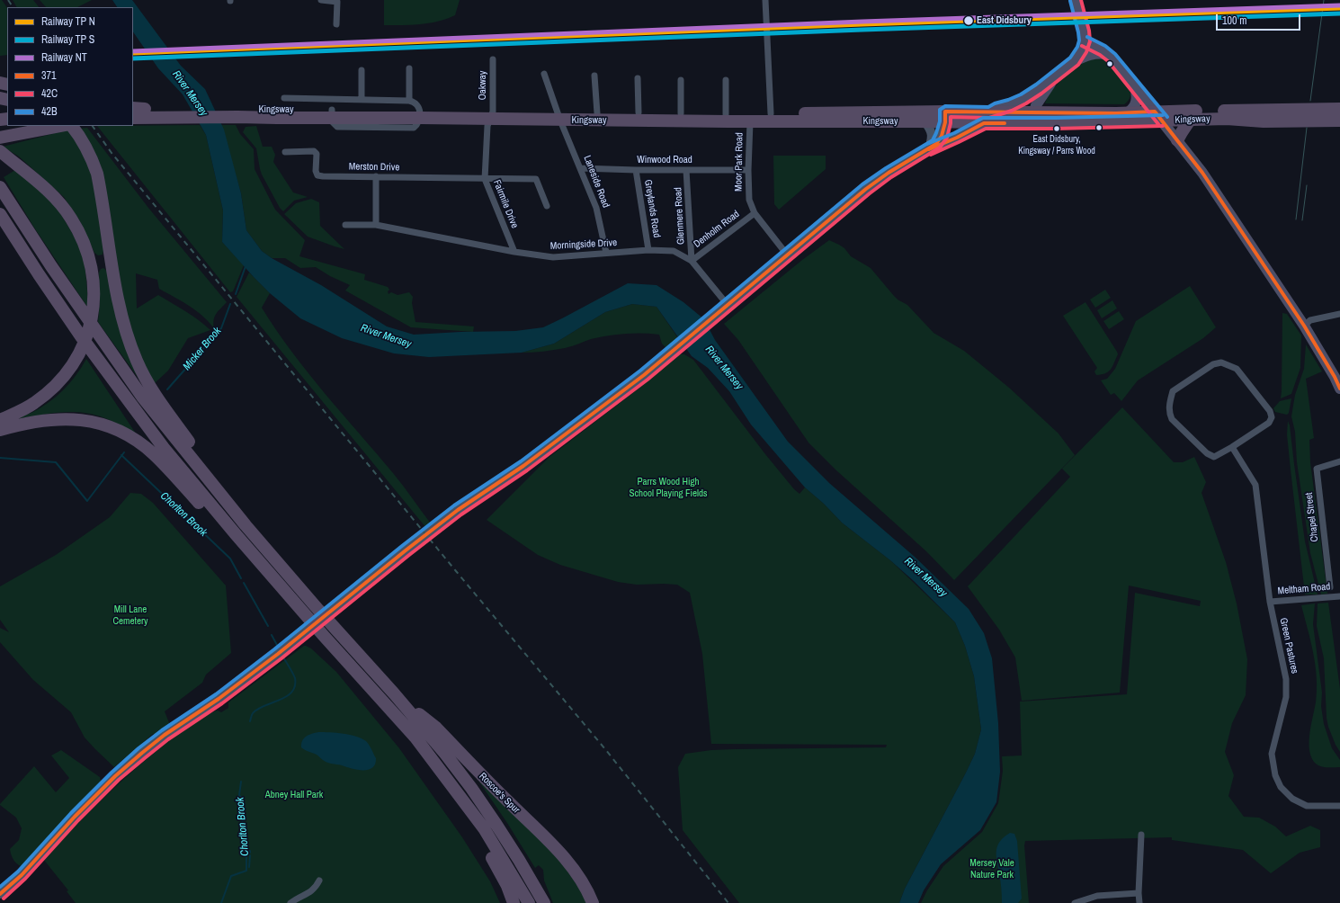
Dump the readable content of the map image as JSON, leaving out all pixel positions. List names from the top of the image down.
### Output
{
  "streets": {
    "highway": ["Kingsway", "Roscoe's Spur"],
    "street": [
      "Oakway",
      "Winwood Road",
      "Moor Park Road",
      "Merston Drive",
      "Laneside Road",
      "Fairmile Drive",
      "Greylands Road",
      "Glenmere Road",
      "Denholm Road",
      "Morningside Drive",
      "Chapel Street",
      "Meltham Road",
      "Green Pastures"
    ]
  },
  "crossings": [
    ["Oakway", "Kingsway"],
    ["Oakway", "Fairmile Drive"],
    ["Kingsway", "Moor Park Road"],
    ["Kingsway", "Laneside Road"],
    ["Kingsway", "Fairmile Drive"],
    ["Winwood Road", "Moor Park Road"],
    ["Winwood Road", "Laneside Road"],
    ["Winwood Road", "Greylands Road"],
    ["Winwood Road", "Glenmere Road"],
    ["Moor Park Road", "Denholm Road"],
    ["Merston Drive", "Fairmile Drive"],
    ["Laneside Road", "Morningside Drive"],
    ["Fairmile Drive", "Morningside Drive"],
    ["Greylands Road", "Morningside Drive"],
    ["Glenmere Road", "Denholm Road"],
    ["Glenmere Road", "Morningside Drive"],
    ["Denholm Road", "Morningside Drive"],
    ["Meltham Road", "Green Pastures"]
  ],
  "water": ["River Mersey", "Micker Brook", "Chorlton Brook"],
  "parks": [
    "Parrs Wood High School Playing Fields",
    "Mill Lane Cemetery",
    "Abney Hall Park",
    "Mersey Vale Nature Park"
  ],
  "places": ["East Didsbury", "East Didsbury, Kingsway / Parrs Wood"],
  "lines": [
    "transit line 42C",
    "transit line 42B",
    "rail line NT",
    "transit line 371"
  ],
  "legend": [
    "Railway TP N",
    "Railway TP S",
    "Railway NT",
    "371",
    "42C",
    "42B"
  ],
  "scale_bar": "100 m"
}
